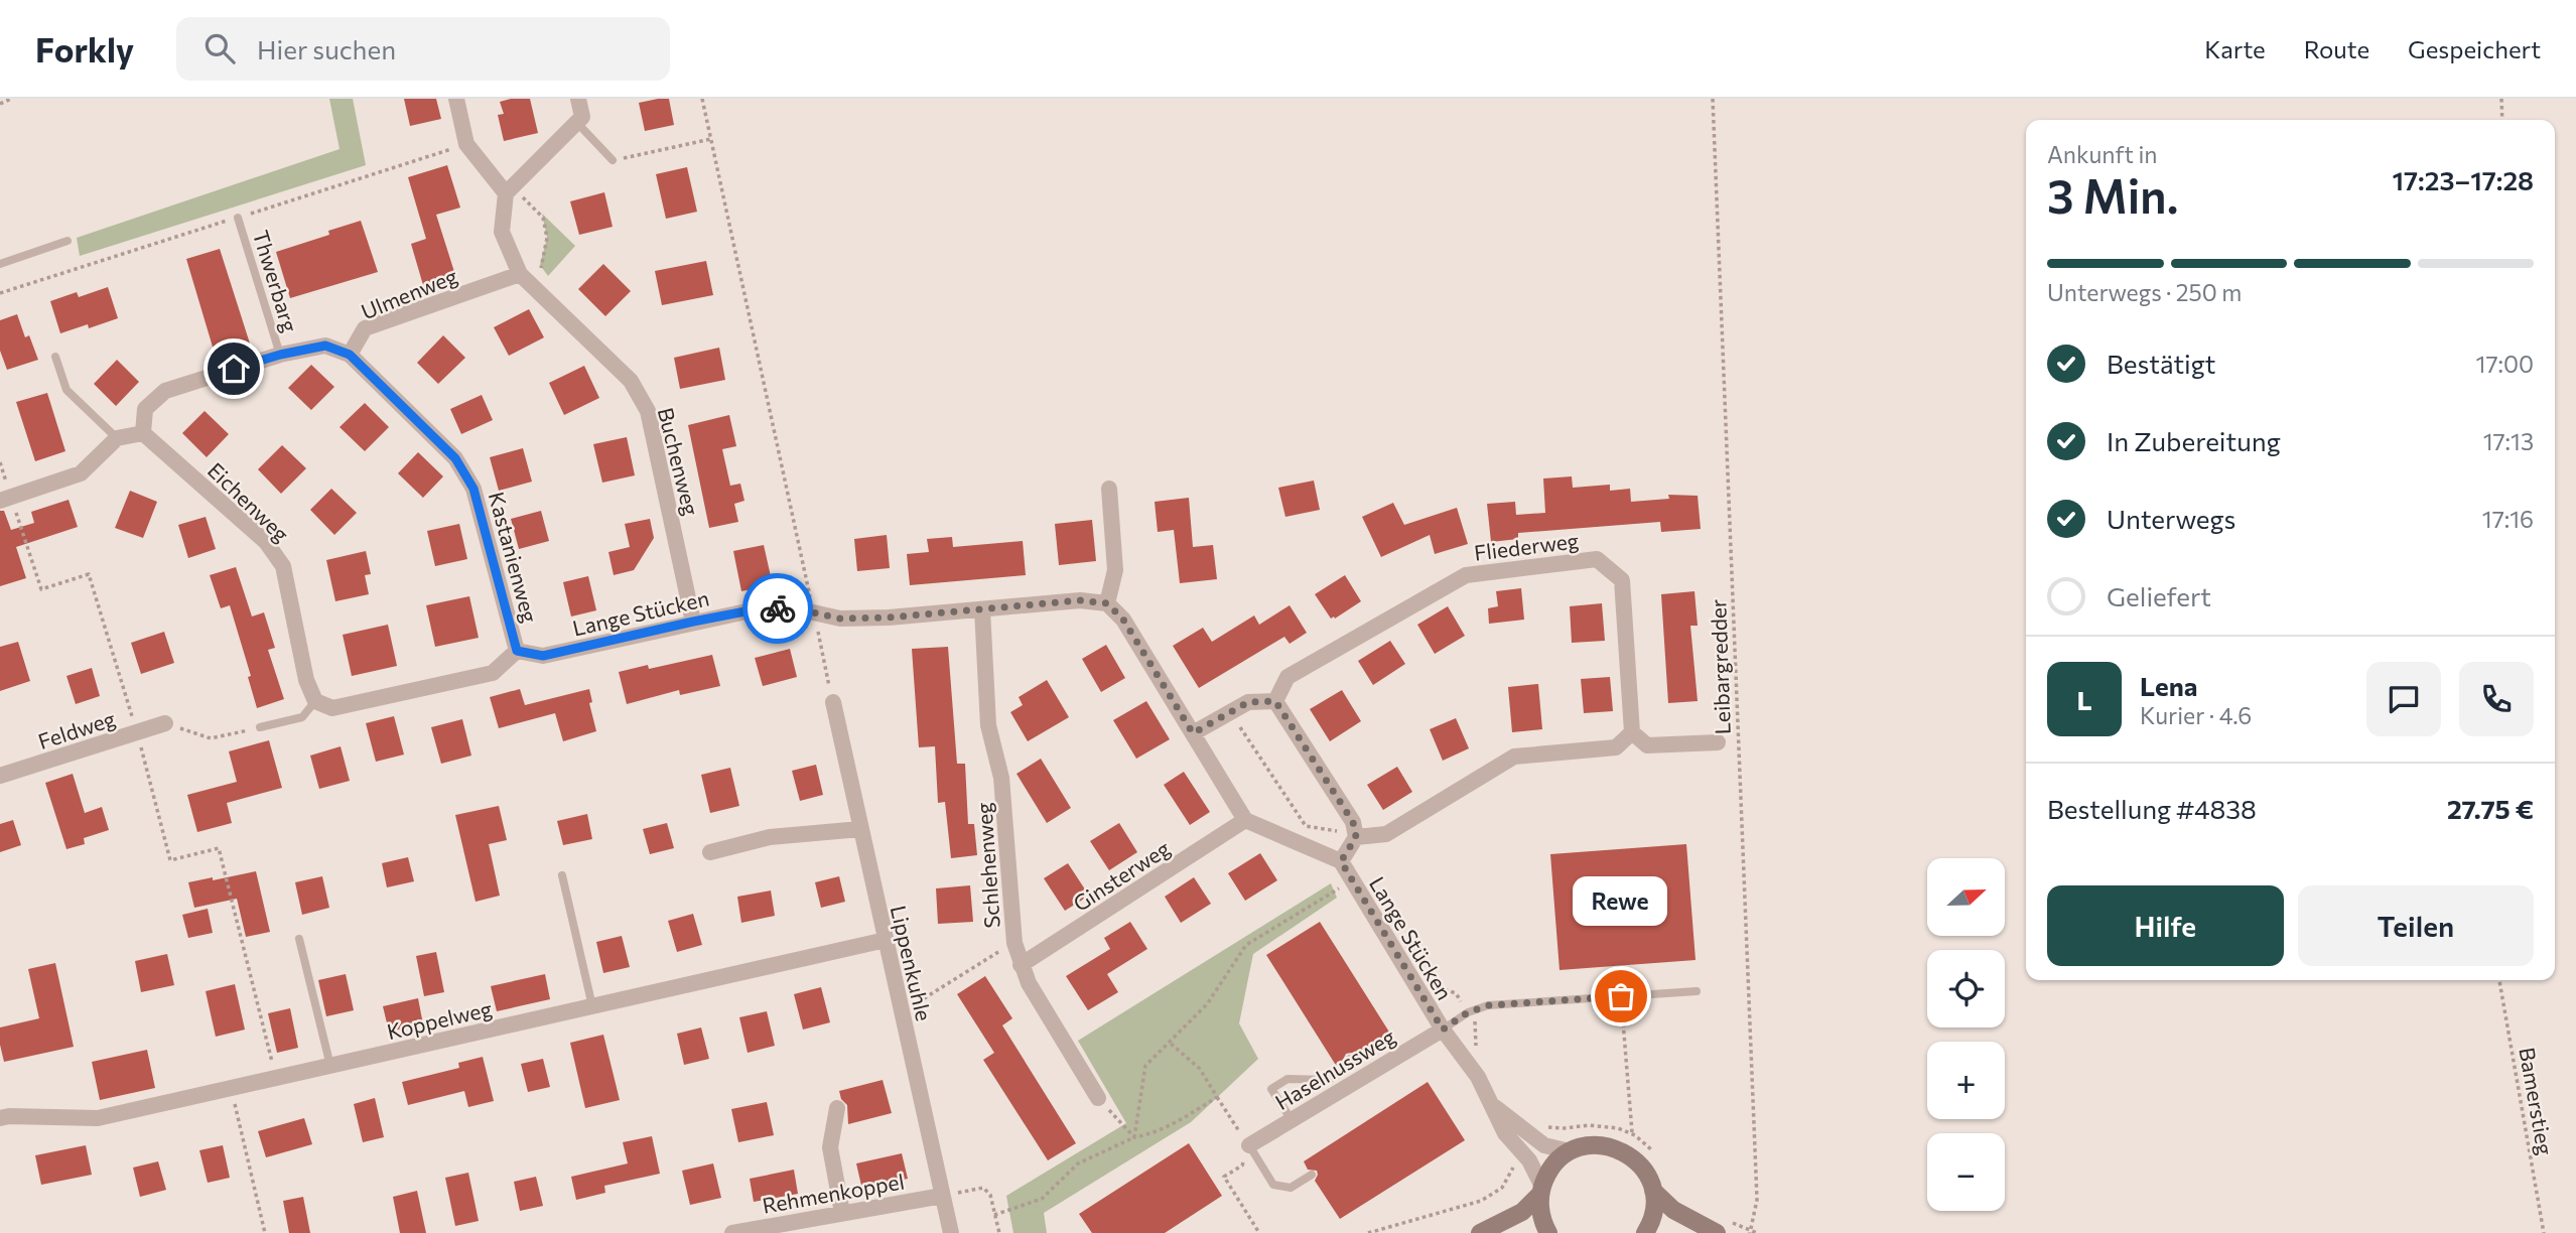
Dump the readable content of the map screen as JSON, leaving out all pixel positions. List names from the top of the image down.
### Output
{
  "streets": {
    "street": [
      "Ulmenweg",
      "Buchenweg",
      "Eichenweg",
      "Fliederweg",
      "Kastanienweg",
      "Lange Stücken",
      "Feldweg",
      "Schlehenweg",
      "Ginsterweg",
      "Lippenkuhle",
      "Koppelweg",
      "Haselnussweg",
      "Rehmenkoppel"
    ],
    "lane": ["Thwerbarg"],
    "path": ["Leibargredder", "Bamerstieg"]
  },
  "crossings": [
    ["Ulmenweg", "Buchenweg"],
    ["Ulmenweg", "Kastanienweg"],
    ["Buchenweg", "Lange Stücken"],
    ["Fliederweg", "Lange Stücken"],
    ["Kastanienweg", "Lange Stücken"],
    ["Lange Stücken", "Schlehenweg"],
    ["Lange Stücken", "Haselnussweg"],
    ["Schlehenweg", "Ginsterweg"],
    ["Lippenkuhle", "Koppelweg"],
    ["Lippenkuhle", "Rehmenkoppel"]
  ],
  "places": ["Rewe"],
  "north": "right",
  "page": {
    "header": "Forkly",
    "search": "Hier suchen",
    "nav": ["Karte", "Route", "Gespeichert"],
    "heading": ["3 Min.", "Ankunft in", "17:23–17:28"],
    "panel": [
      "Lena",
      "Kurier · 4.6",
      "Bestellung #4838",
      "27.75 €"
    ],
    "bar": "Unterwegs · 250 m",
    "list": [
      ["Bestätigt", "17:00"],
      ["In Zubereitung", "17:13"],
      ["Unterwegs", "17:16"],
      "Geliefert"
    ],
    "round": "L",
    "map_buttons": ["+", "−"],
    "buttons": ["Hilfe", "Teilen"],
    "bubble": "Rewe"
  }
}
